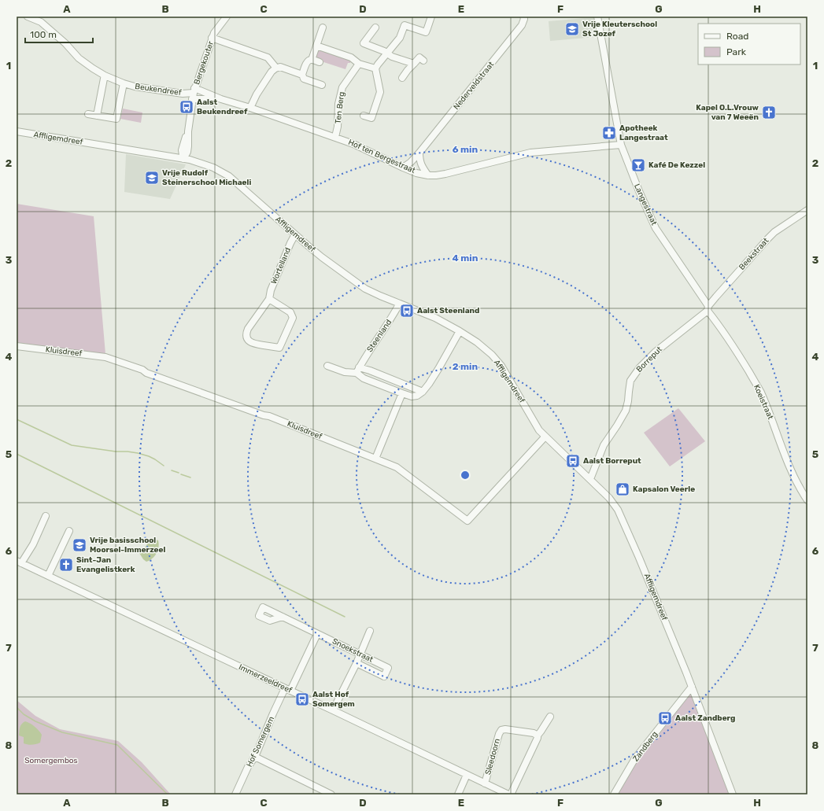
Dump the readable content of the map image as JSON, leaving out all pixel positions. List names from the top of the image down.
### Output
{
  "streets": {
    "street": [
      "Bergekouter",
      "Nederveldstraat",
      "Beukendreef",
      "Ten Berg",
      "Affligemdreef",
      "Hof ten Bergestraat",
      "Langestraat",
      "Beekstraat",
      "Wortelland",
      "Steenland",
      "Kluisdreef",
      "Borreput",
      "Koeistraat",
      "Snoekstraat",
      "Immerzeeldreef",
      "Hof Somergem",
      "Zandberg",
      "Sleedoorn"
    ]
  },
  "crossings": [
    ["Bergekouter", "Beukendreef"],
    ["Bergekouter", "Affligemdreef"],
    ["Bergekouter", "Hof ten Bergestraat"],
    ["Nederveldstraat", "Hof ten Bergestraat"],
    ["Beukendreef", "Hof ten Bergestraat"],
    ["Ten Berg", "Hof ten Bergestraat"],
    ["Affligemdreef", "Wortelland"],
    ["Affligemdreef", "Steenland"],
    ["Affligemdreef", "Kluisdreef"],
    ["Affligemdreef", "Borreput"],
    ["Affligemdreef", "Zandberg"],
    ["Hof ten Bergestraat", "Langestraat"],
    ["Langestraat", "Beekstraat"],
    ["Langestraat", "Borreput"],
    ["Langestraat", "Koeistraat"],
    ["Beekstraat", "Borreput"],
    ["Beekstraat", "Koeistraat"],
    ["Borreput", "Koeistraat"],
    ["Snoekstraat", "Hof Somergem"],
    ["Immerzeeldreef", "Hof Somergem"],
    ["Immerzeeldreef", "Sleedoorn"]
  ],
  "parks": ["Somergembos"],
  "places": {
    "school or university": ["Vrije Kleuterschool St Jozef", "Vrije Rudolf Steinerschool Michaeli", "Vrije basisschool Moorsel-Immerzeel"],
    "bus stop": [
      "Aalst Beukendreef",
      "Aalst Steenland",
      "Aalst Borreput",
      "Aalst Hof Somergem",
      "Aalst Zandberg"
    ],
    "church": ["Kapel O.L.Vrouw van 7 Weeën", "Sint-Jan Evangelistkerk"],
    "pharmacy": ["Apotheek Langestraat"],
    "bar": ["Kafé De Kezzel"],
    "shop": ["Kapsalon Veerle"]
  },
  "legend": ["Road", "Park"],
  "scale_bar": "100 m",
  "grid": {
    "columns": [
      "A",
      "B",
      "C",
      "D",
      "E",
      "F",
      "G",
      "H"
    ],
    "rows": [
      "1",
      "2",
      "3",
      "4",
      "5",
      "6",
      "7",
      "8"
    ]
  },
  "rings": ["6 min", "4 min", "2 min"]
}
